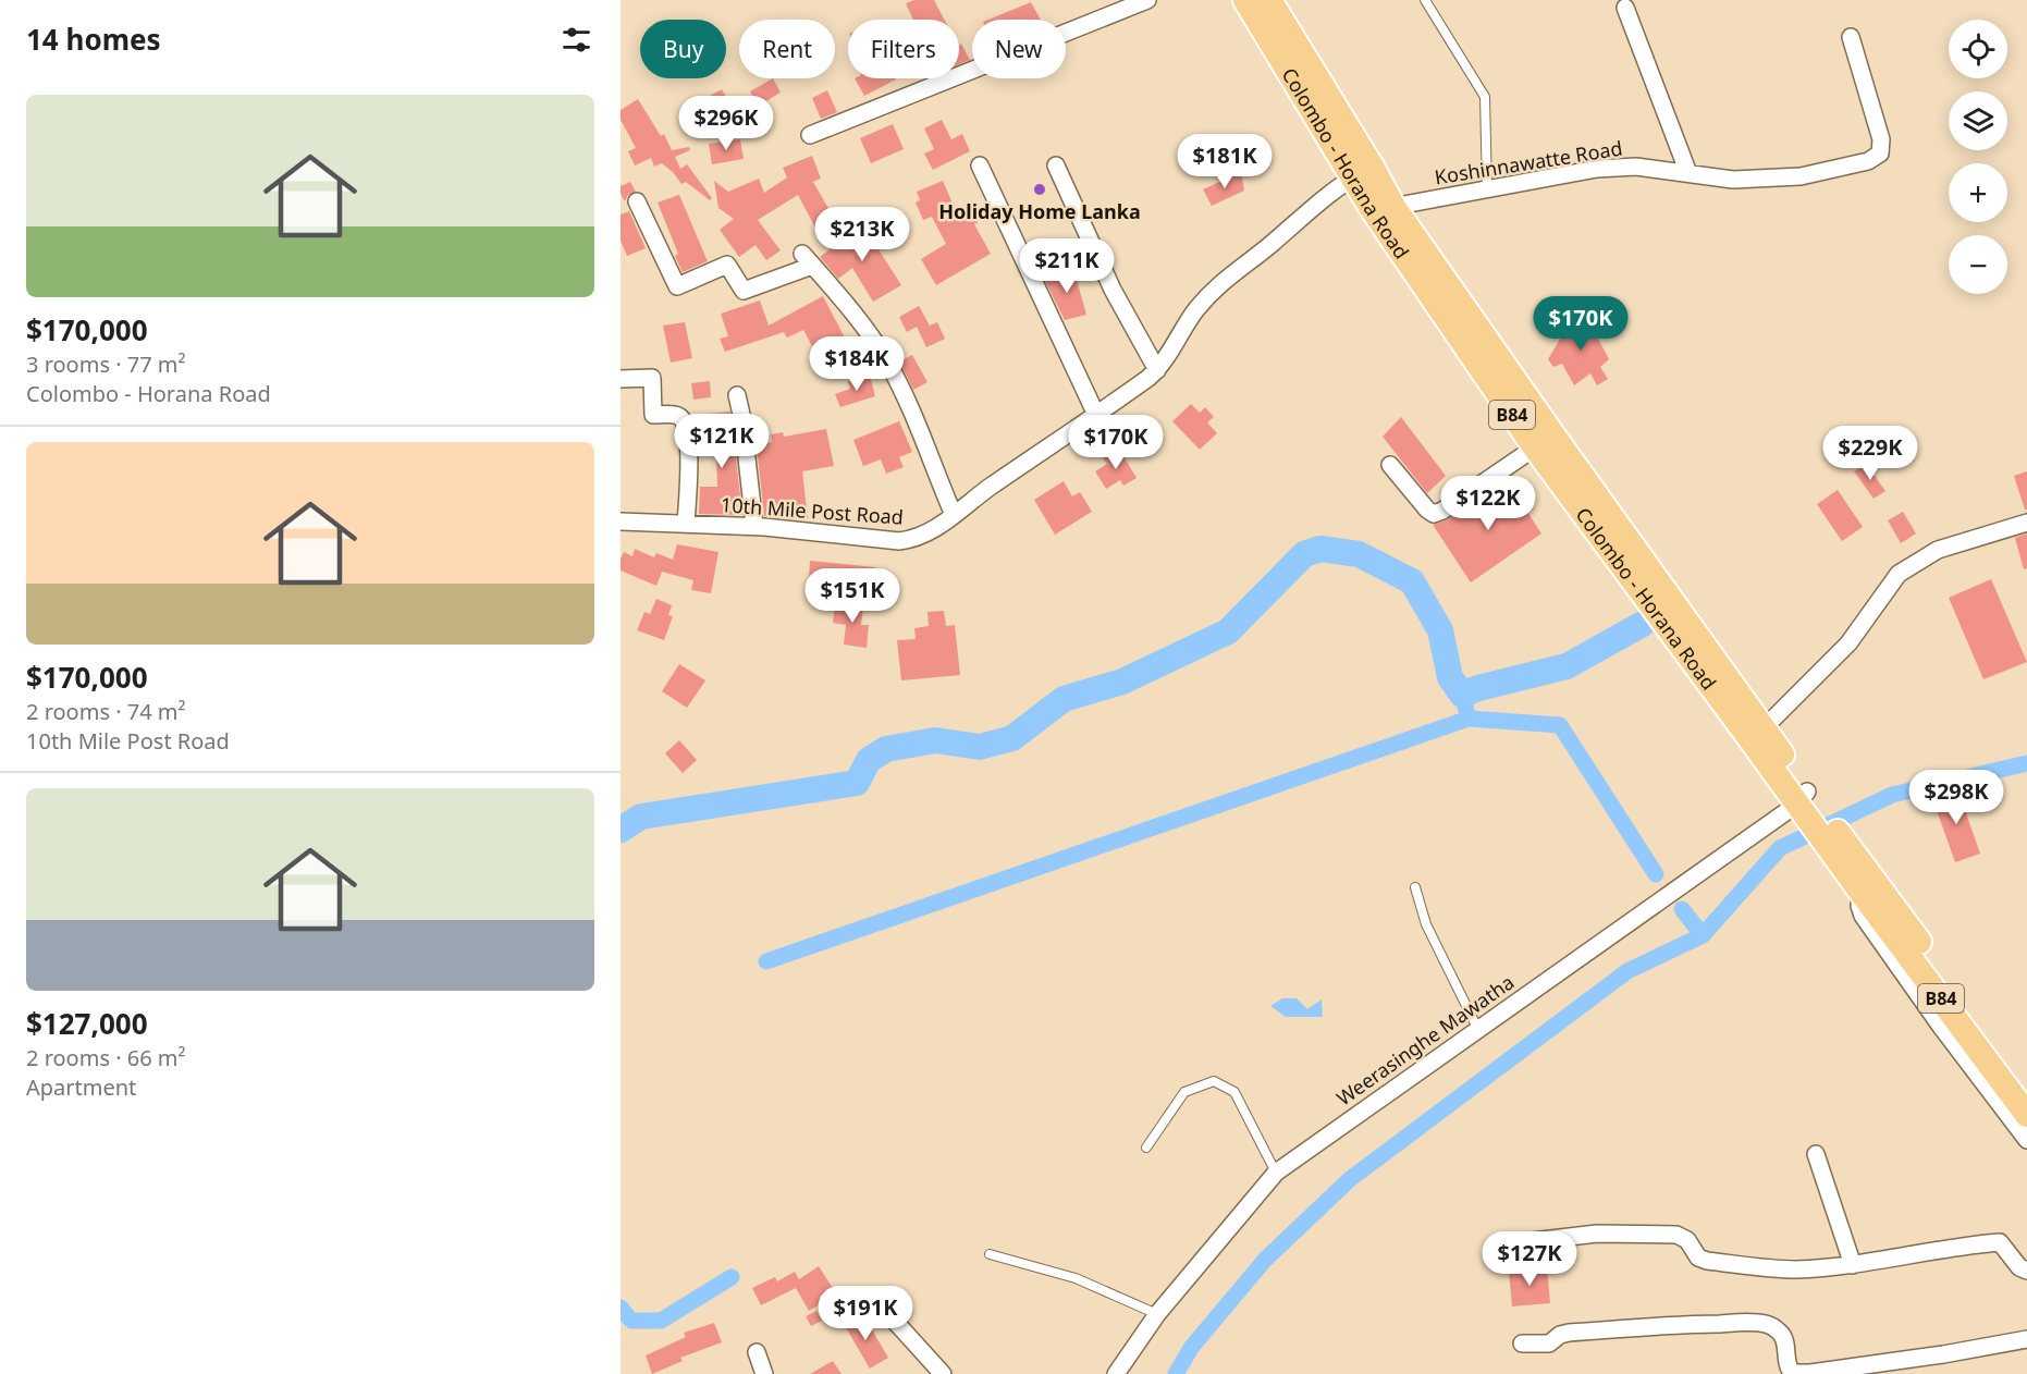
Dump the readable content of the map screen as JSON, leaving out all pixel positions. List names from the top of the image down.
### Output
{
  "streets": {
    "main road": ["Colombo - Horana Road", "B84"],
    "street": ["Koshinnawatte Road", "10th Mile Post Road", "Weerasinghe Mawatha"]
  },
  "crossings": [
    ["Colombo - Horana Road", "Koshinnawatte Road"],
    ["Colombo - Horana Road", "10th Mile Post Road"],
    ["Colombo - Horana Road", "Weerasinghe Mawatha"]
  ],
  "places": ["Holiday Home Lanka"],
  "page": {
    "heading": "14 homes",
    "map_buttons": ["+", "−"],
    "chip": [
      "Buy",
      "Rent",
      "Filters",
      "New"
    ],
    "list": [
      {
        "name": "$170,000",
        "note": "3 rooms · 77 m² · Colombo - Horana Road"
      },
      {
        "name": "$170,000",
        "note": "2 rooms · 74 m² · 10th Mile Post Road"
      },
      {
        "name": "$127,000",
        "note": "2 rooms · 66 m² · Apartment"
      }
    ],
    "price": [
      "$296K",
      "$181K",
      "$213K",
      "$211K",
      "$170K",
      "$184K",
      "$121K",
      "$170K",
      "$229K",
      "$122K",
      "$151K",
      "$298K",
      "$127K",
      "$191K"
    ]
  }
}
